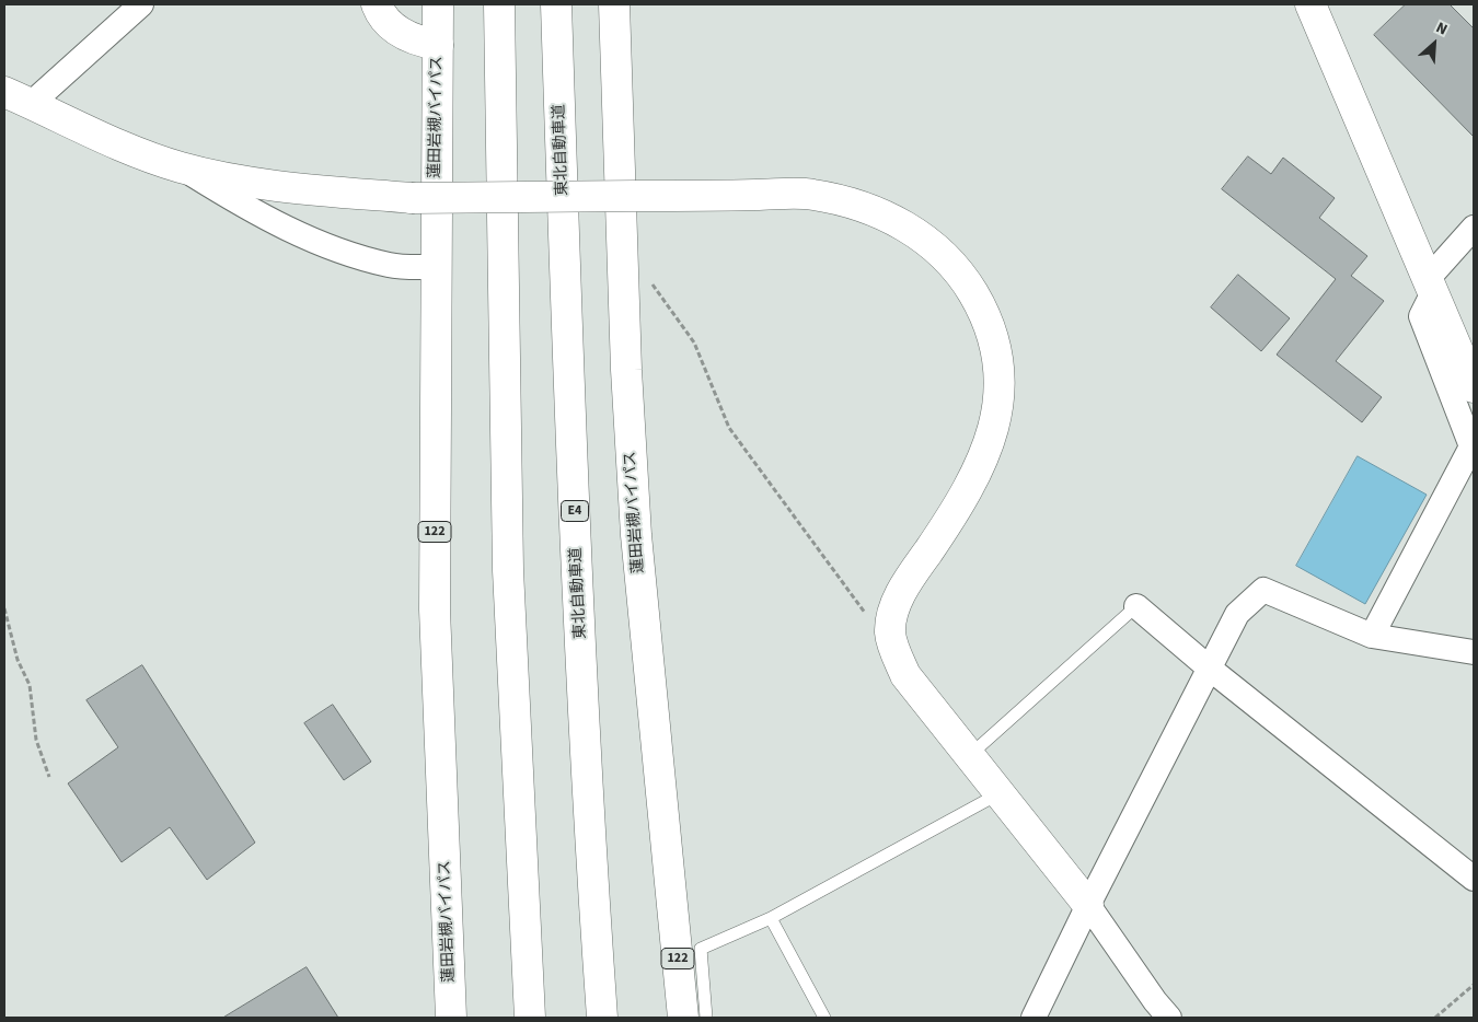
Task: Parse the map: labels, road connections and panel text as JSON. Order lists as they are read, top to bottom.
{
  "streets": {
    "main road": [
      "蓮田岩槻バイパス",
      "東北自動車道",
      "E4",
      "122"
    ]
  },
  "north": "top right"
}
